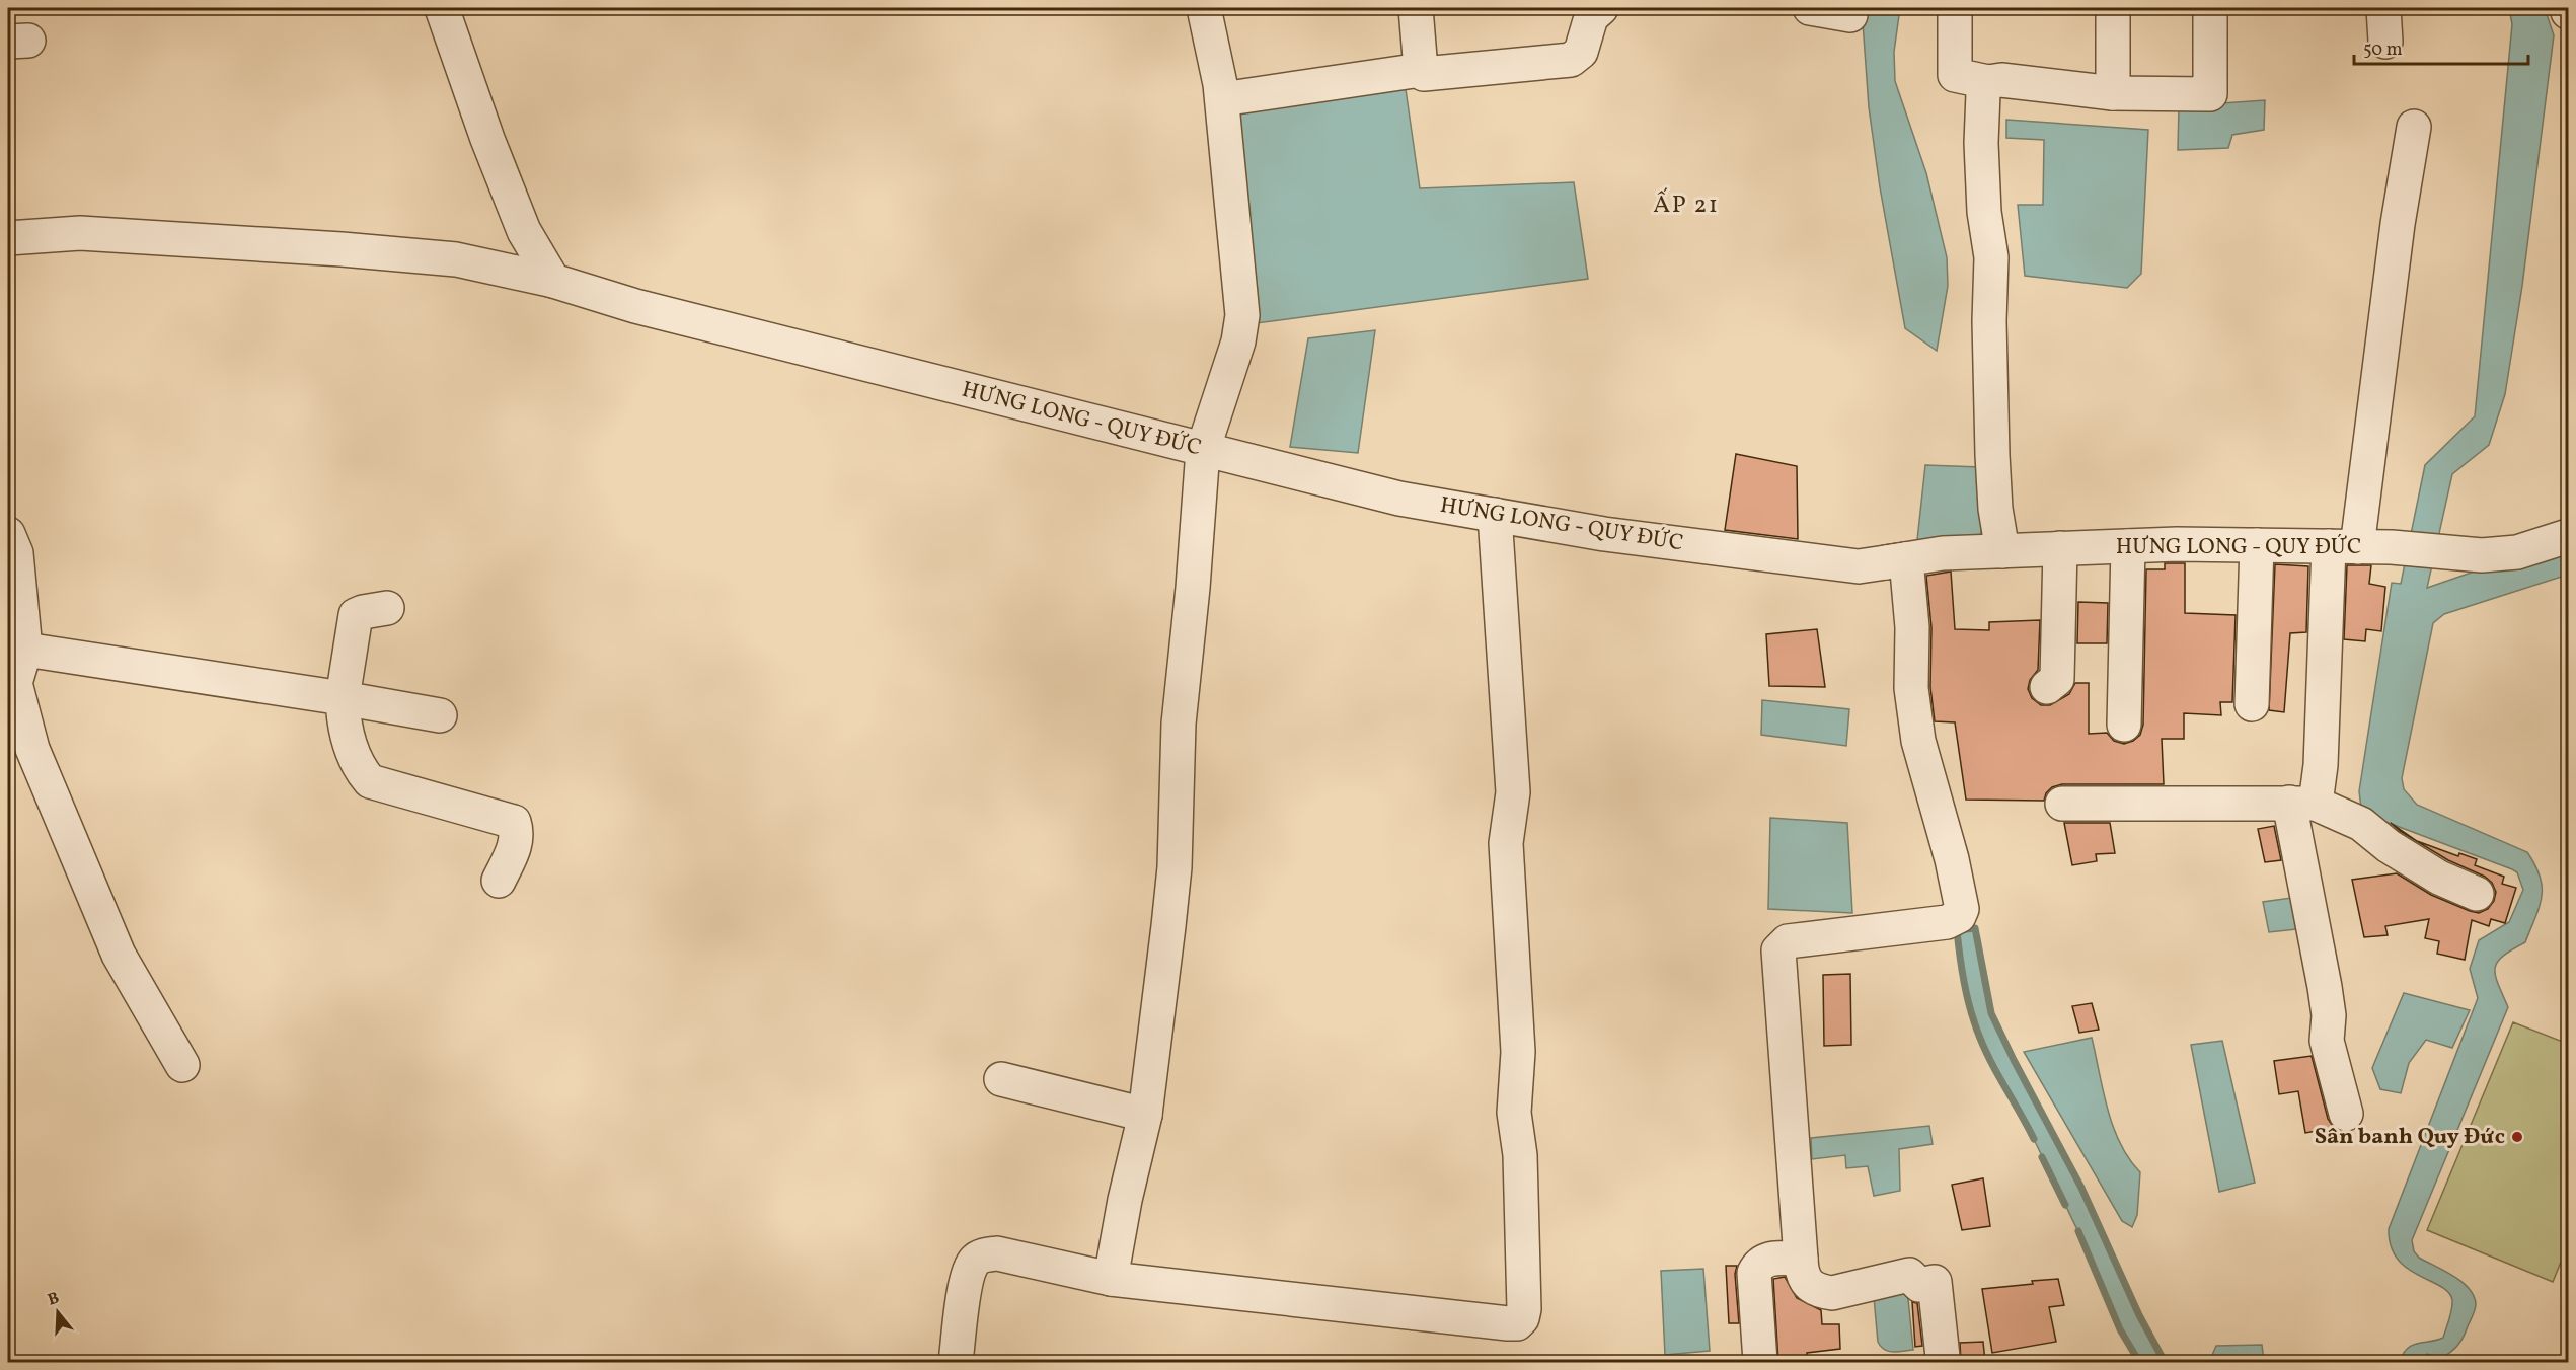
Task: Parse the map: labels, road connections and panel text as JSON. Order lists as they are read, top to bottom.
{
  "streets": {
    "street": ["HƯNG LONG - QUY ĐỨC"]
  },
  "districts": ["ẤP 21"],
  "places": ["Sân banh Quy Đức"],
  "scale_bar": "50 m",
  "north": "top"
}
